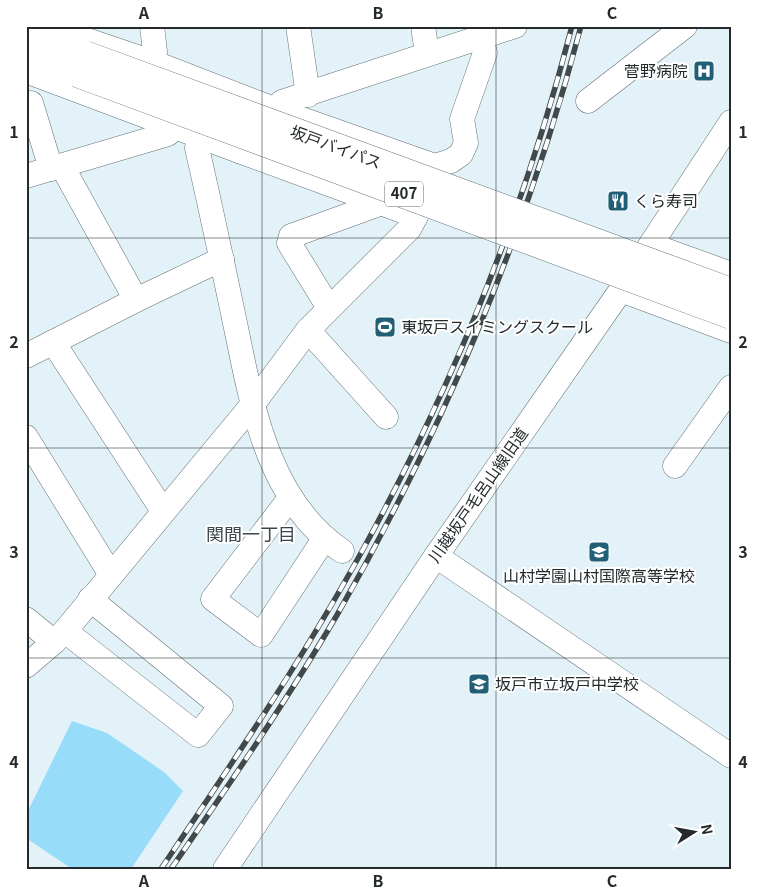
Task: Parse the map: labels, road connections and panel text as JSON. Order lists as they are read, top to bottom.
{
  "streets": {
    "highway": ["坂戸バイパス", "407"],
    "street": ["川越坂戸毛呂山線旧道"]
  },
  "districts": ["関間一丁目"],
  "places": {
    "hospital": ["菅野病院"],
    "restaurant": ["くら寿司"],
    "sports": ["東坂戸スイミングスクール"],
    "school or university": ["山村学園山村国際高等学校", "坂戸市立坂戸中学校"]
  },
  "north": "right",
  "grid": {
    "columns": ["A", "B", "C"],
    "rows": [
      "1",
      "2",
      "3",
      "4"
    ]
  }
}
